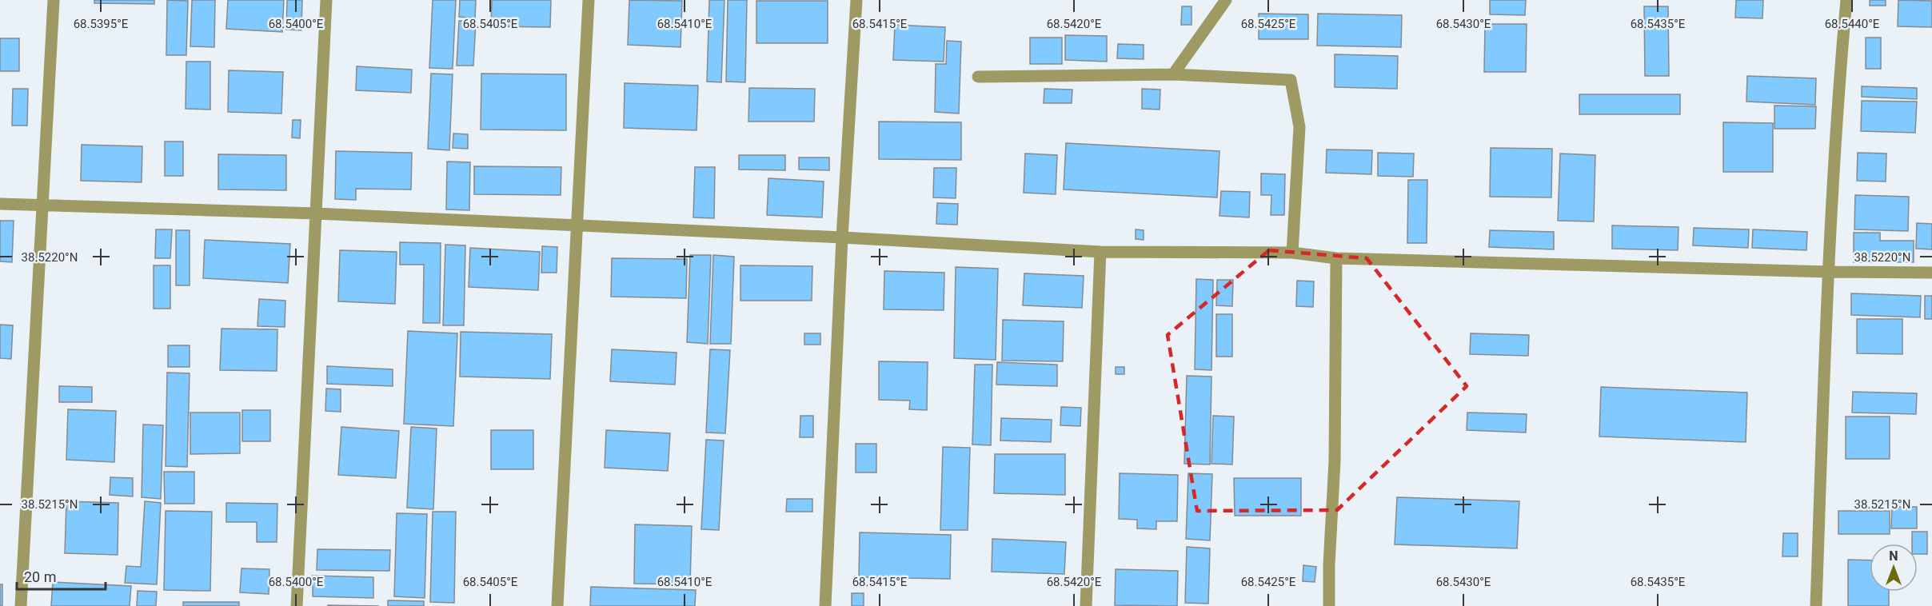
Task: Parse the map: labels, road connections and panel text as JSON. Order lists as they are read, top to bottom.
{
  "scale_bar": "20 m",
  "north": "top",
  "coordinates": [
    "68.5395°E",
    "68.5400°E",
    "68.5405°E",
    "68.5410°E",
    "68.5415°E",
    "68.5420°E",
    "68.5425°E",
    "68.5430°E",
    "68.5435°E",
    "68.5440°E",
    "38.5220°N",
    "38.5215°N"
  ]
}
